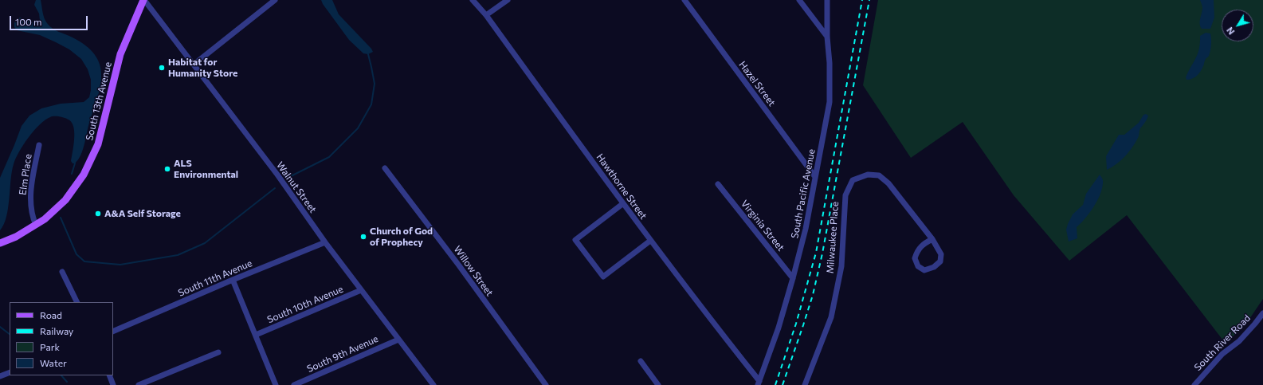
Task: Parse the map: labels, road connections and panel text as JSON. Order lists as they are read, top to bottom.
{
  "streets": {
    "main road": ["South 13th Avenue"],
    "street": [
      "Hazel Street",
      "Elm Place",
      "Hawthorne Street",
      "Walnut Street",
      "South Pacific Avenue",
      "Virginia Street",
      "Milwaukee Place",
      "Willow Street",
      "South 11th Avenue",
      "South 10th Avenue",
      "South River Road",
      "South 9th Avenue"
    ]
  },
  "crossings": [
    ["Hazel Street", "South Pacific Avenue"],
    ["South 13th Avenue", "Elm Place"],
    ["South 13th Avenue", "Walnut Street"],
    ["Hawthorne Street", "South Pacific Avenue"],
    ["Walnut Street", "South 11th Avenue"],
    ["Walnut Street", "South 10th Avenue"],
    ["Walnut Street", "South 9th Avenue"],
    ["South Pacific Avenue", "Virginia Street"]
  ],
  "places": [
    "Habitat for Humanity Store",
    "ALS Environmental",
    "A&A Self Storage",
    "Church of God of Prophecy"
  ],
  "legend": [
    "Road",
    "Railway",
    "Park",
    "Water"
  ],
  "scale_bar": "100 m",
  "north": "bottom left"
}
